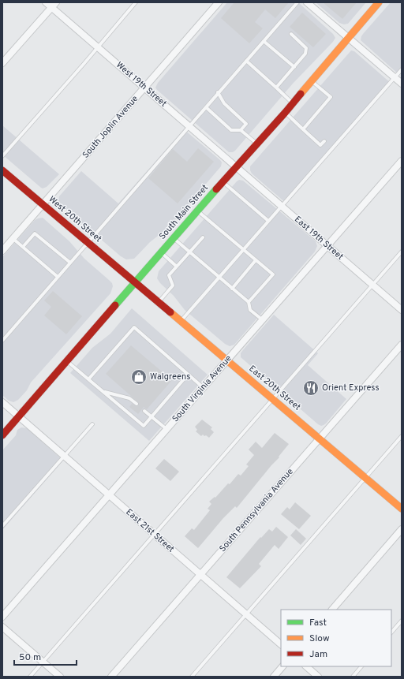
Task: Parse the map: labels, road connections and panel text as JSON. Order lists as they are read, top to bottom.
{
  "streets": {
    "main road": ["South Main Street", "West 20th Street", "East 20th Street"],
    "street": [
      "West 19th Street",
      "South Joplin Avenue",
      "East 19th Street",
      "South Virginia Avenue",
      "South Pennsylvania Avenue",
      "East 21st Street"
    ]
  },
  "crossings": [
    ["West 19th Street", "South Joplin Avenue"],
    ["West 19th Street", "South Main Street"],
    ["West 19th Street", "East 19th Street"],
    ["South Joplin Avenue", "West 20th Street"],
    ["South Main Street", "West 20th Street"],
    ["South Main Street", "East 19th Street"],
    ["South Main Street", "East 20th Street"],
    ["South Main Street", "East 21st Street"],
    ["West 20th Street", "East 20th Street"],
    ["East 19th Street", "South Virginia Avenue"],
    ["East 20th Street", "South Virginia Avenue"],
    ["East 20th Street", "South Pennsylvania Avenue"],
    ["South Virginia Avenue", "East 21st Street"],
    ["South Pennsylvania Avenue", "East 21st Street"]
  ],
  "places": {
    "shop": ["Walgreens"],
    "restaurant": ["Orient Express"]
  },
  "legend": ["Fast", "Slow", "Jam"],
  "scale_bar": "50 m"
}
